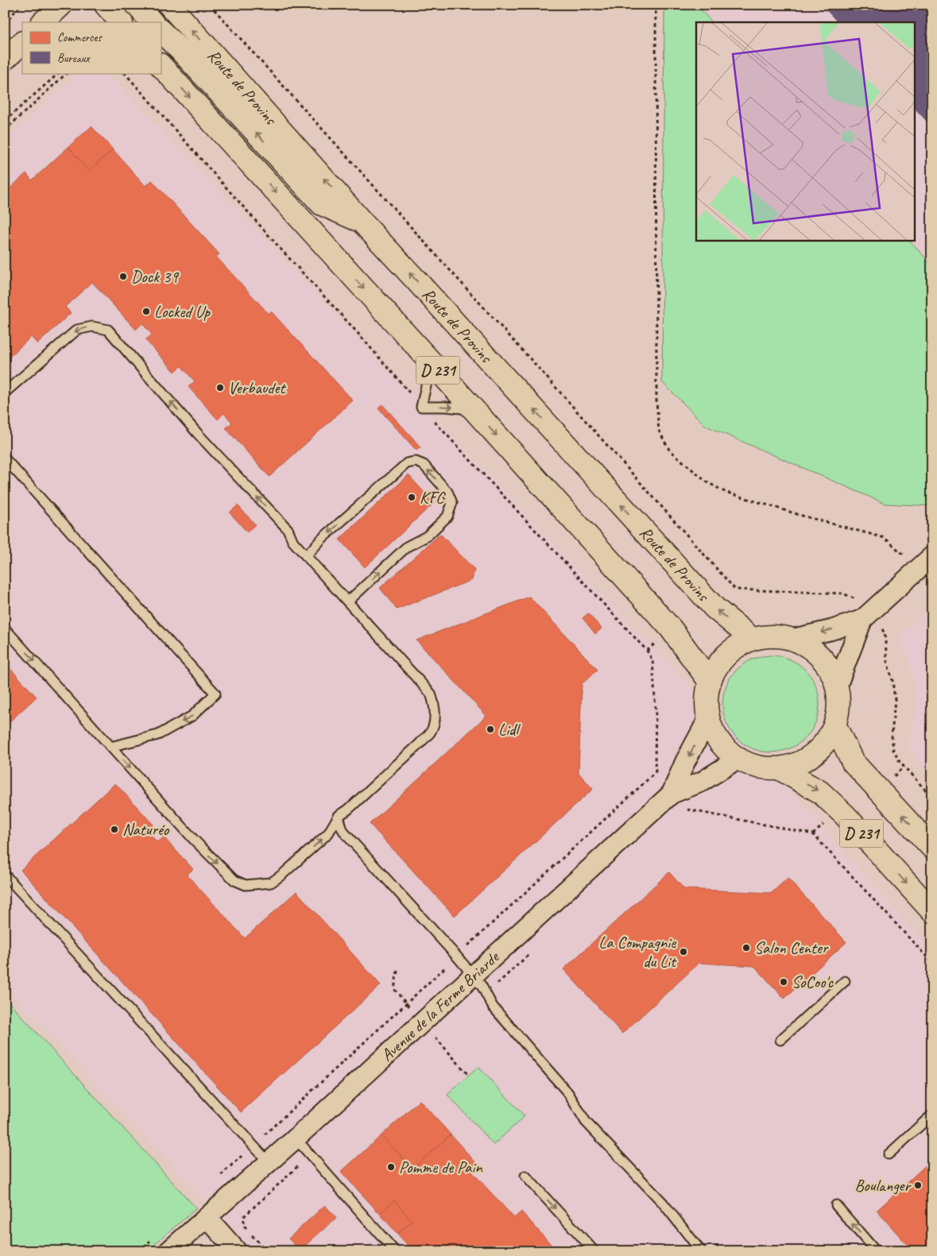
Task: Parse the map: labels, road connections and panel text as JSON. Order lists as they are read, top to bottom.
{
  "streets": {
    "main road": ["Route de Provins", "D 231"],
    "street": ["Avenue de la Ferme Briarde"]
  },
  "crossings": [
    ["Route de Provins", "D 231"],
    ["Route de Provins", "Avenue de la Ferme Briarde"],
    ["D 231", "Avenue de la Ferme Briarde"]
  ],
  "places": [
    "Dock 39",
    "Locked Up",
    "Verbaudet",
    "KFC",
    "Lidl",
    "Naturéo",
    "Salon Center",
    "La Compagnie du Lit",
    "SoCoo'c",
    "Pomme de Pain",
    "Boulanger"
  ],
  "legend": ["Commerces", "Bureaux"]
}
